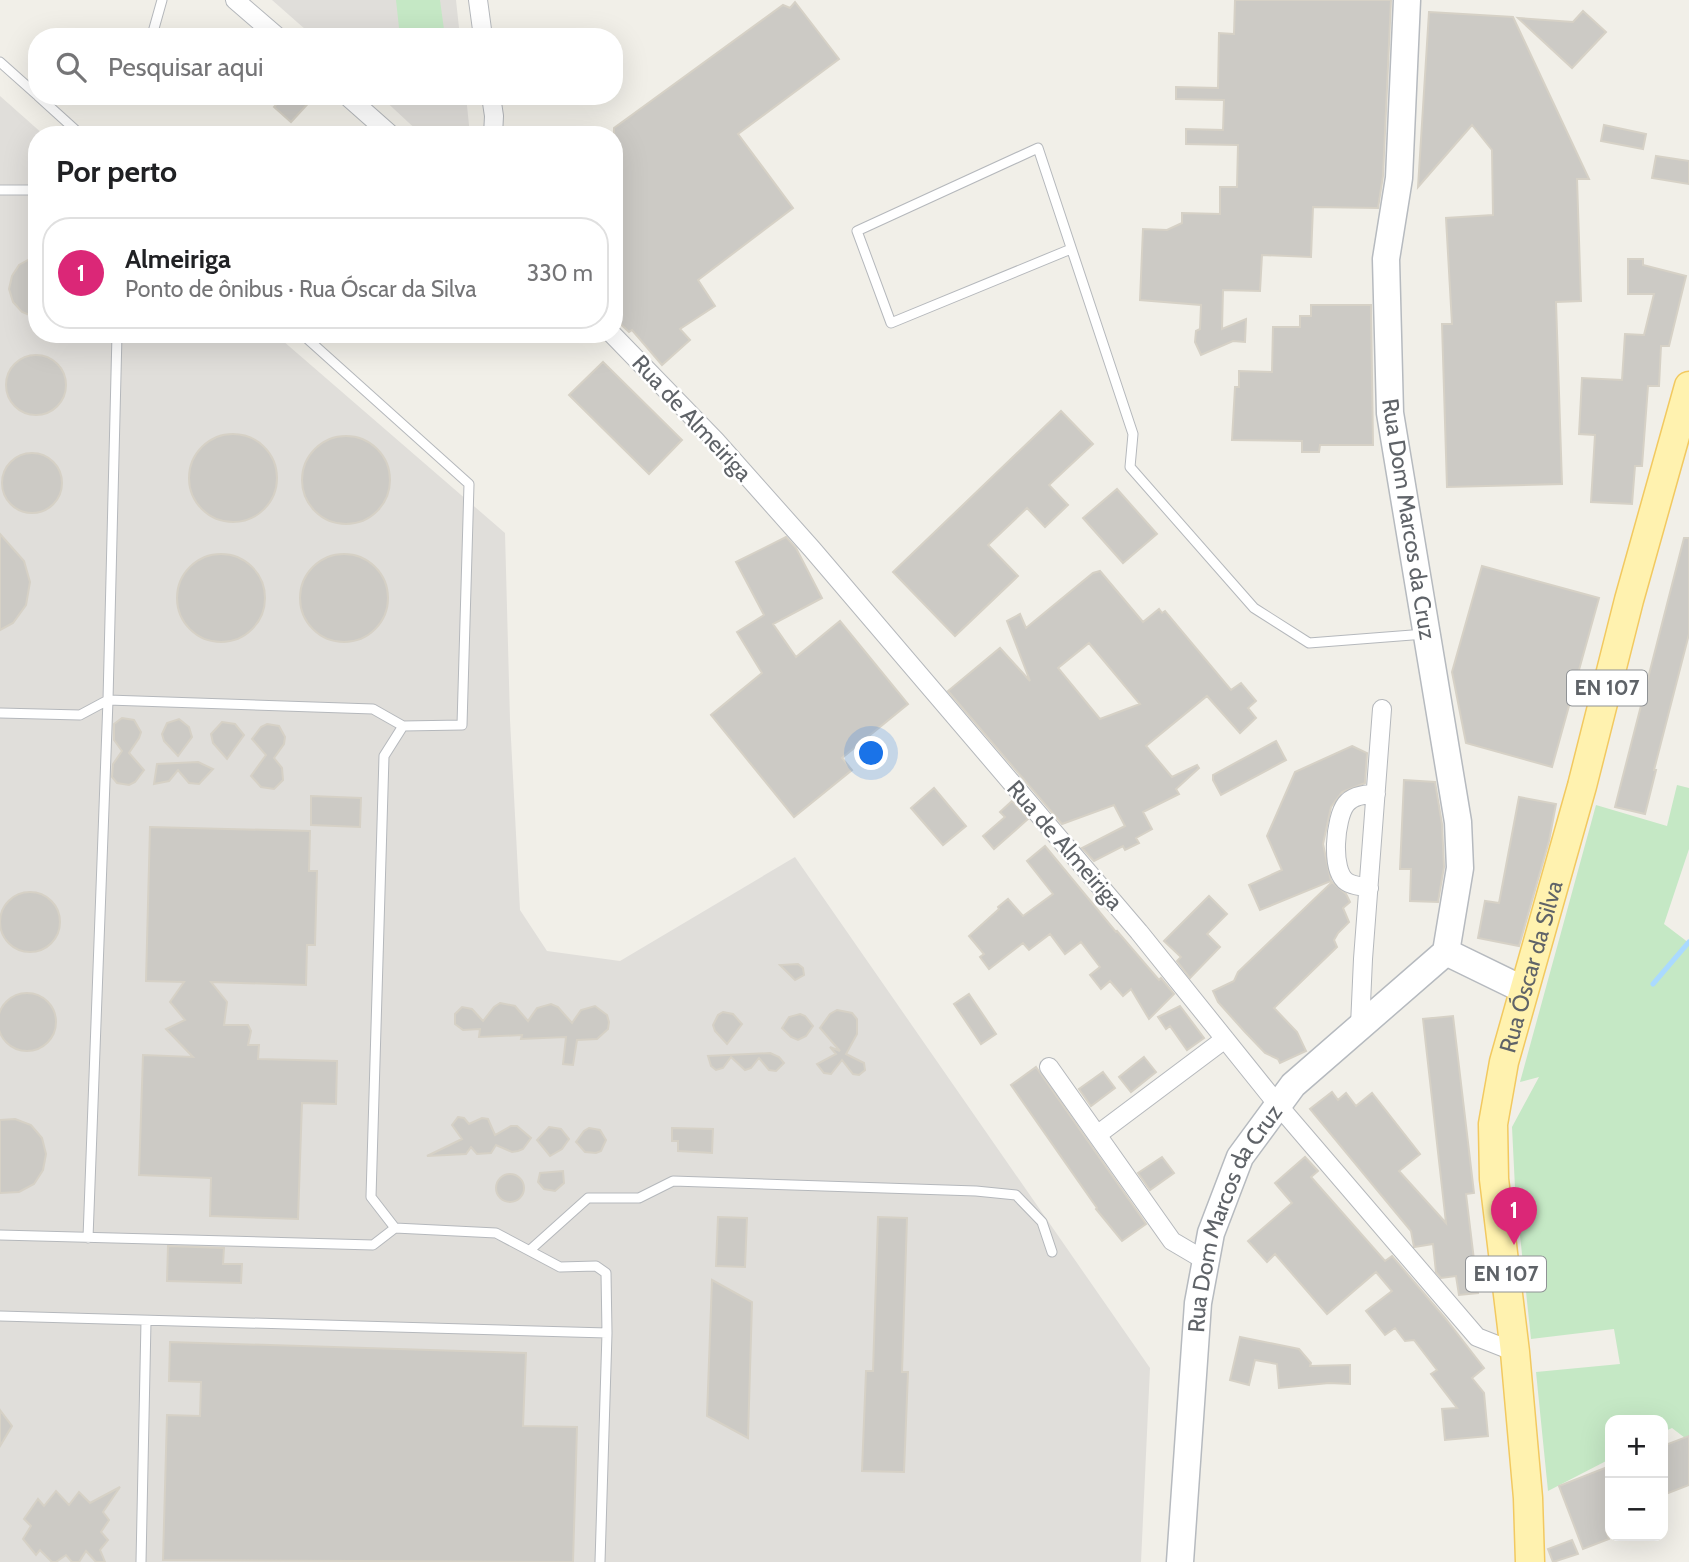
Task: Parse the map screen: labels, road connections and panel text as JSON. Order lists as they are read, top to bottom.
{
  "streets": {
    "main road": ["EN 107", "Rua Óscar da Silva"],
    "street": ["Rua de Almeiriga", "Rua Dom Marcos da Cruz"]
  },
  "crossings": [
    ["Rua de Almeiriga", "Rua Dom Marcos da Cruz"],
    ["Rua de Almeiriga", "Rua Óscar da Silva"]
  ],
  "page": {
    "search": "Pesquisar aqui",
    "heading": "Por perto",
    "list": [
      {
        "mark": "1",
        "name": "Almeiriga",
        "note": "Ponto de ônibus · Rua Óscar da Silva",
        "value": "330 m"
      }
    ],
    "pins": "1",
    "map_buttons": ["+", "−"]
  }
}
